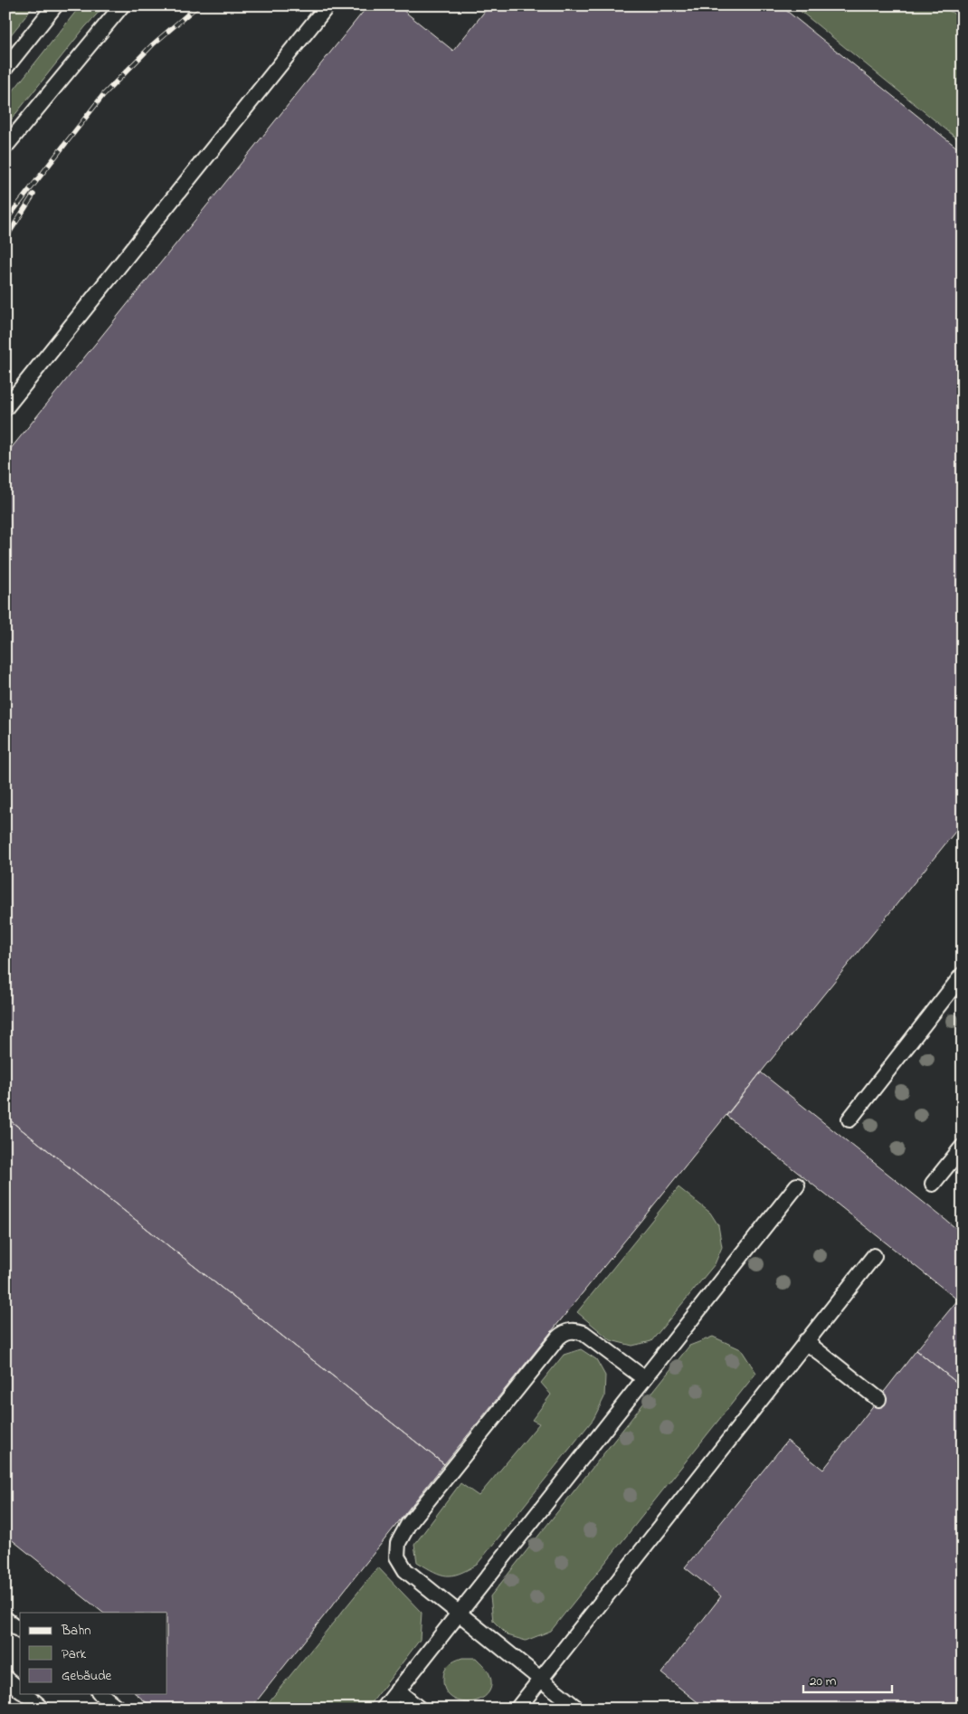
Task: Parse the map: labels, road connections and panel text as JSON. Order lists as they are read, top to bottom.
{
  "legend": ["Bahn", "Park", "Gebäude"],
  "scale_bar": "20 m"
}
